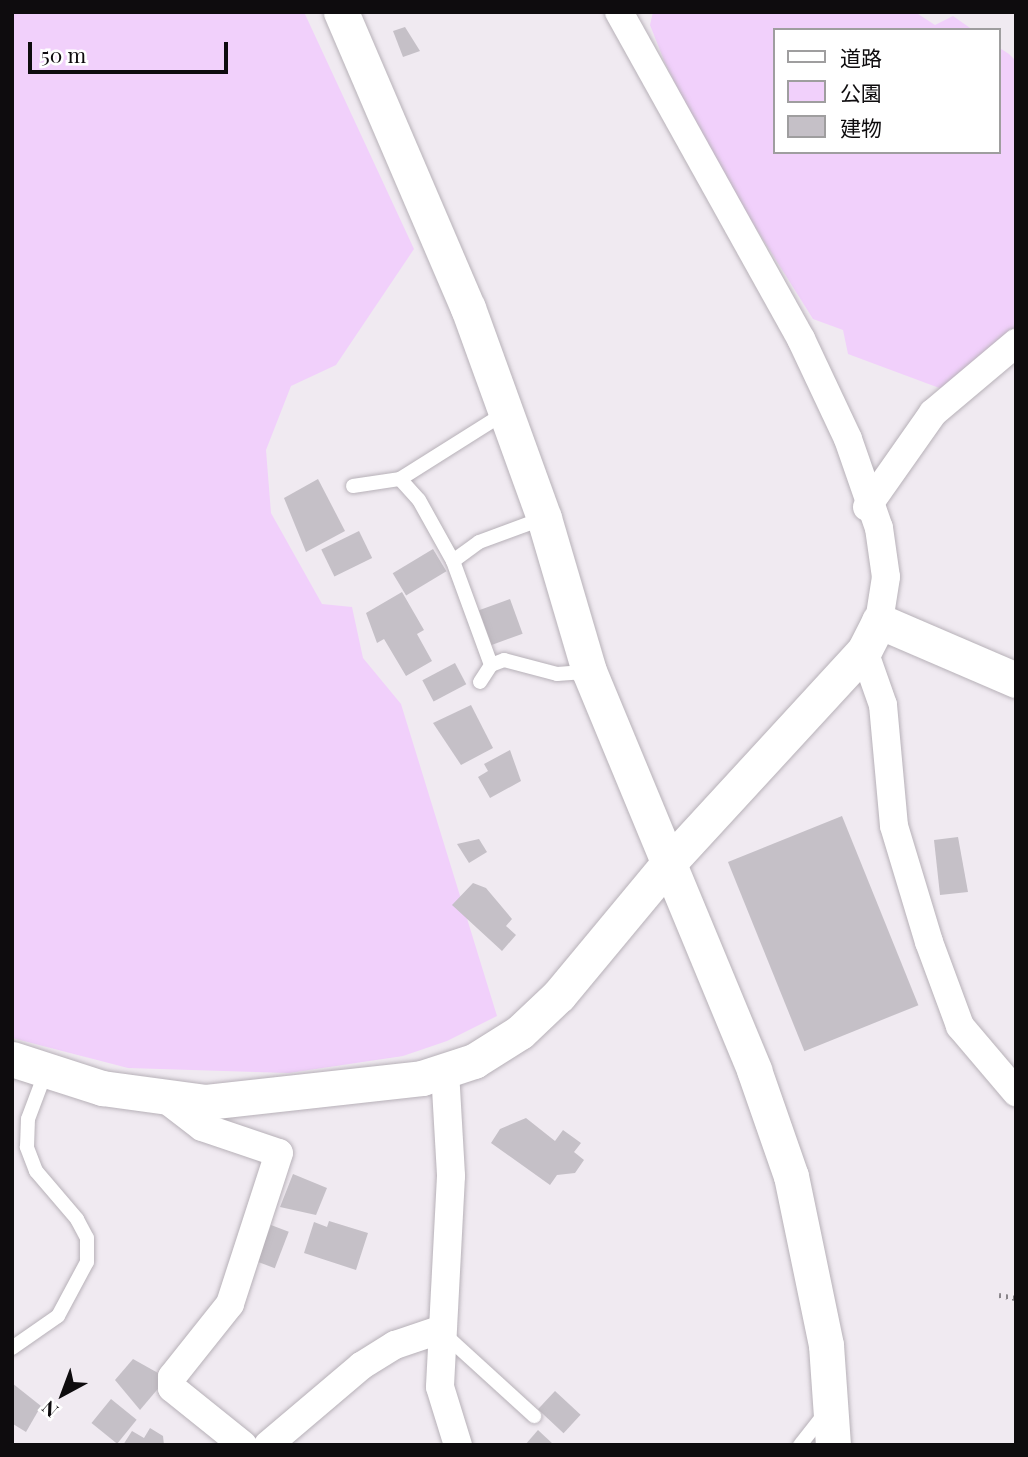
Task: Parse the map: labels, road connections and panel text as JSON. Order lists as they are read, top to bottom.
{
  "legend": ["道路", "公園", "建物"],
  "scale_bar": "50 m",
  "north": "bottom left"
}
